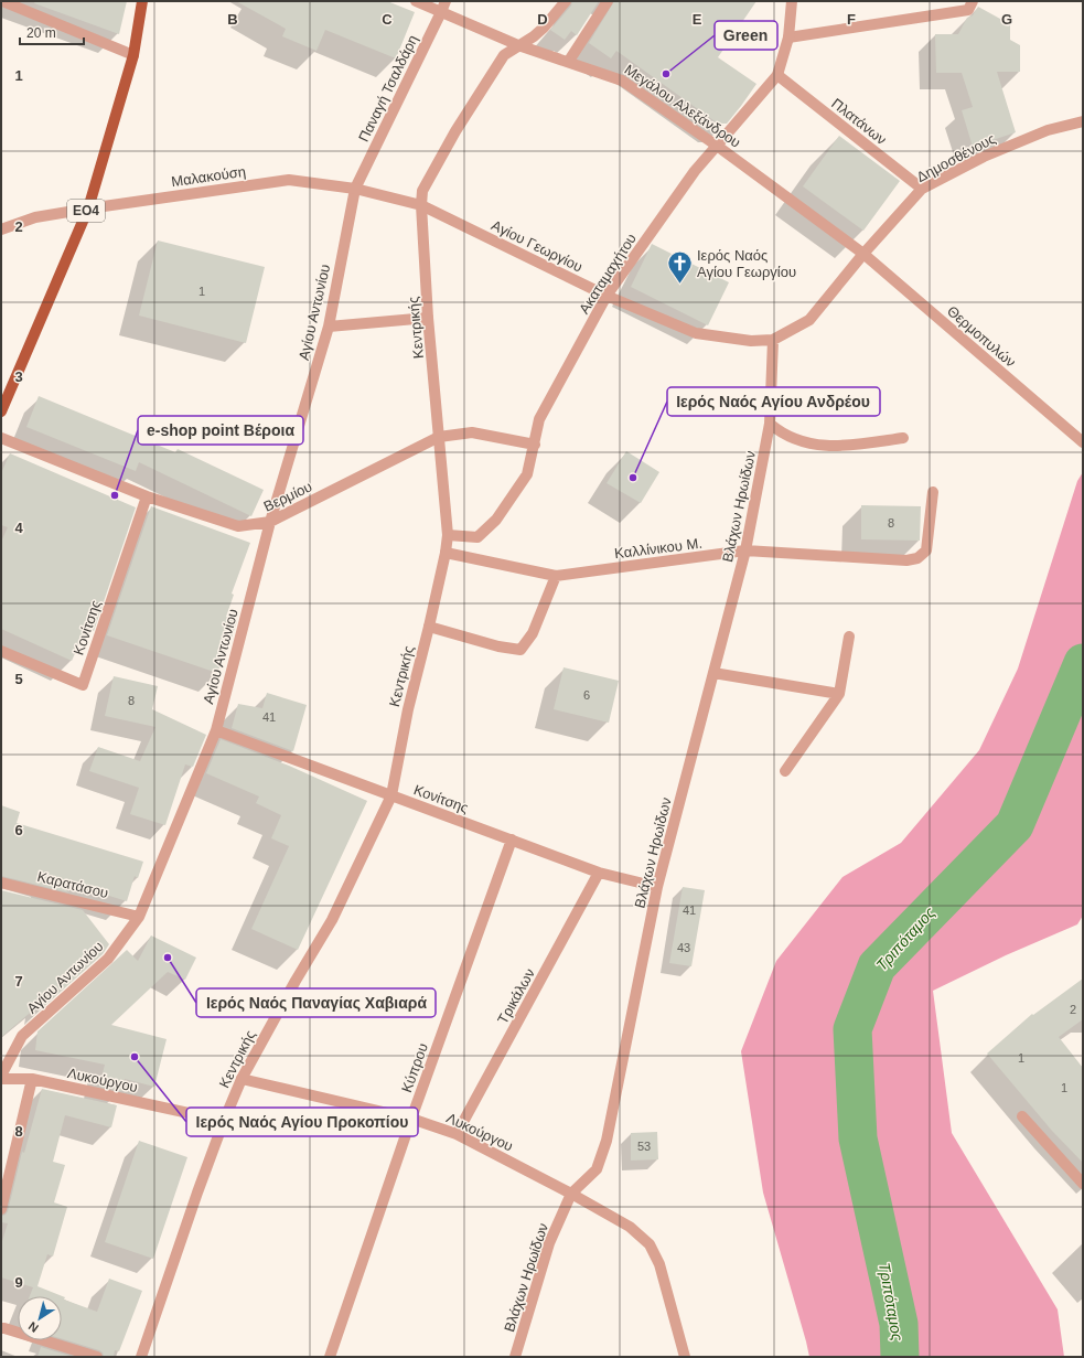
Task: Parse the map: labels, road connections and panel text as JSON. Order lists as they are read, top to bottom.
{
  "streets": {
    "main road": ["ΕΟ4"],
    "street": [
      "Παναγή Τσαλδάρη",
      "Μεγάλου Αλεξάνδρου",
      "Πλατάνων",
      "Δημοσθένους",
      "Μαλακούση",
      "Αγίου Γεωργίου",
      "Ακαταμαχήτου",
      "Αγίου Αντωνίου",
      "Κεντρικής",
      "Θερμοπυλών",
      "Βερμίου",
      "Βλάχων Ηρωίδων",
      "Καλλίνικου Μ.",
      "Κονίτσης",
      "Καρατάσου",
      "Τρικάλων",
      "Κύπρου",
      "Λυκούργου"
    ]
  },
  "crossings": [
    ["Παναγή Τσαλδάρη", "Μεγάλου Αλεξάνδρου"],
    ["Παναγή Τσαλδάρη", "Μαλακούση"],
    ["Παναγή Τσαλδάρη", "Αγίου Αντωνίου"],
    ["Μεγάλου Αλεξάνδρου", "Δημοσθένους"],
    ["Μεγάλου Αλεξάνδρου", "Αγίου Γεωργίου"],
    ["Μεγάλου Αλεξάνδρου", "Ακαταμαχήτου"],
    ["Μεγάλου Αλεξάνδρου", "Κεντρικής"],
    ["Μεγάλου Αλεξάνδρου", "Θερμοπυλών"],
    ["Πλατάνων", "Δημοσθένους"],
    ["Πλατάνων", "Ακαταμαχήτου"],
    ["Δημοσθένους", "Αγίου Γεωργίου"],
    ["Δημοσθένους", "Θερμοπυλών"],
    ["Μαλακούση", "ΕΟ4"],
    ["Μαλακούση", "Αγίου Γεωργίου"],
    ["Μαλακούση", "Αγίου Αντωνίου"],
    ["Μαλακούση", "Κεντρικής"],
    ["Αγίου Γεωργίου", "Ακαταμαχήτου"],
    ["Αγίου Γεωργίου", "Κεντρικής"],
    ["Αγίου Γεωργίου", "Θερμοπυλών"],
    ["Αγίου Γεωργίου", "Βλάχων Ηρωίδων"],
    ["Ακαταμαχήτου", "Κεντρικής"],
    ["Ακαταμαχήτου", "Βερμίου"],
    ["Αγίου Αντωνίου", "Βερμίου"],
    ["Αγίου Αντωνίου", "Κονίτσης"],
    ["Αγίου Αντωνίου", "Καρατάσου"],
    ["Αγίου Αντωνίου", "Λυκούργου"],
    ["Κεντρικής", "Βερμίου"],
    ["Κεντρικής", "Καλλίνικου Μ."],
    ["Κεντρικής", "Κονίτσης"],
    ["Κεντρικής", "Λυκούργου"],
    ["Βερμίου", "Κονίτσης"],
    ["Βλάχων Ηρωίδων", "Καλλίνικου Μ."],
    ["Βλάχων Ηρωίδων", "Κονίτσης"],
    ["Βλάχων Ηρωίδων", "Λυκούργου"],
    ["Κονίτσης", "Τρικάλων"],
    ["Κονίτσης", "Κύπρου"],
    ["Τρικάλων", "Λυκούργου"],
    ["Κύπρου", "Λυκούργου"]
  ],
  "water": ["Τριπόταμος"],
  "places": {
    "other": [
      "Green",
      "Ιερός Ναός Αγίου Ανδρέου",
      "e-shop point Βέροια",
      "Ιερός Ναός Παναγίας Χαβιαρά",
      "Ιερός Ναός Αγίου Προκοπίου"
    ],
    "church": ["Ιερός Ναός Αγίου Γεωργίου"]
  },
  "house_numbers": [
    "1",
    "8",
    "6",
    "8",
    "41",
    "41",
    "43",
    "2",
    "1",
    "1",
    "53"
  ],
  "scale_bar": "20 m",
  "north": "bottom left",
  "grid": {
    "columns": [
      "B",
      "C",
      "D",
      "E",
      "F",
      "G"
    ],
    "rows": [
      "1",
      "2",
      "3",
      "4",
      "5",
      "6",
      "7",
      "8",
      "9"
    ]
  }
}
